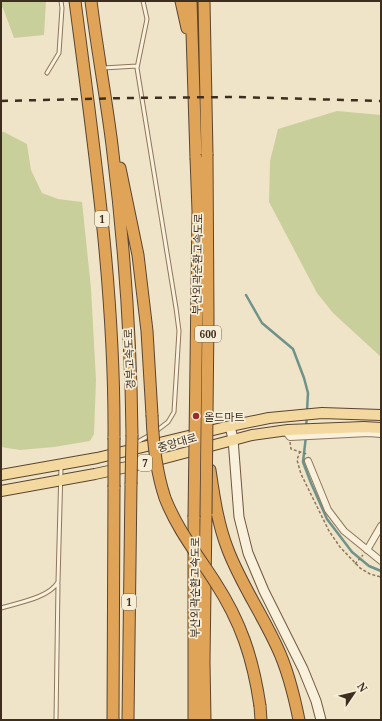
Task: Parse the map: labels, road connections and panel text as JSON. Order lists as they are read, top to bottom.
{
  "streets": {
    "highway": [
      "1",
      "부산외곽순환고속도로",
      "600",
      "경부고속도로"
    ],
    "main road": ["중앙대로", "7"]
  },
  "crossings": [
    ["중앙대로", "7"]
  ],
  "places": ["올드마트"],
  "north": "top right"
}
